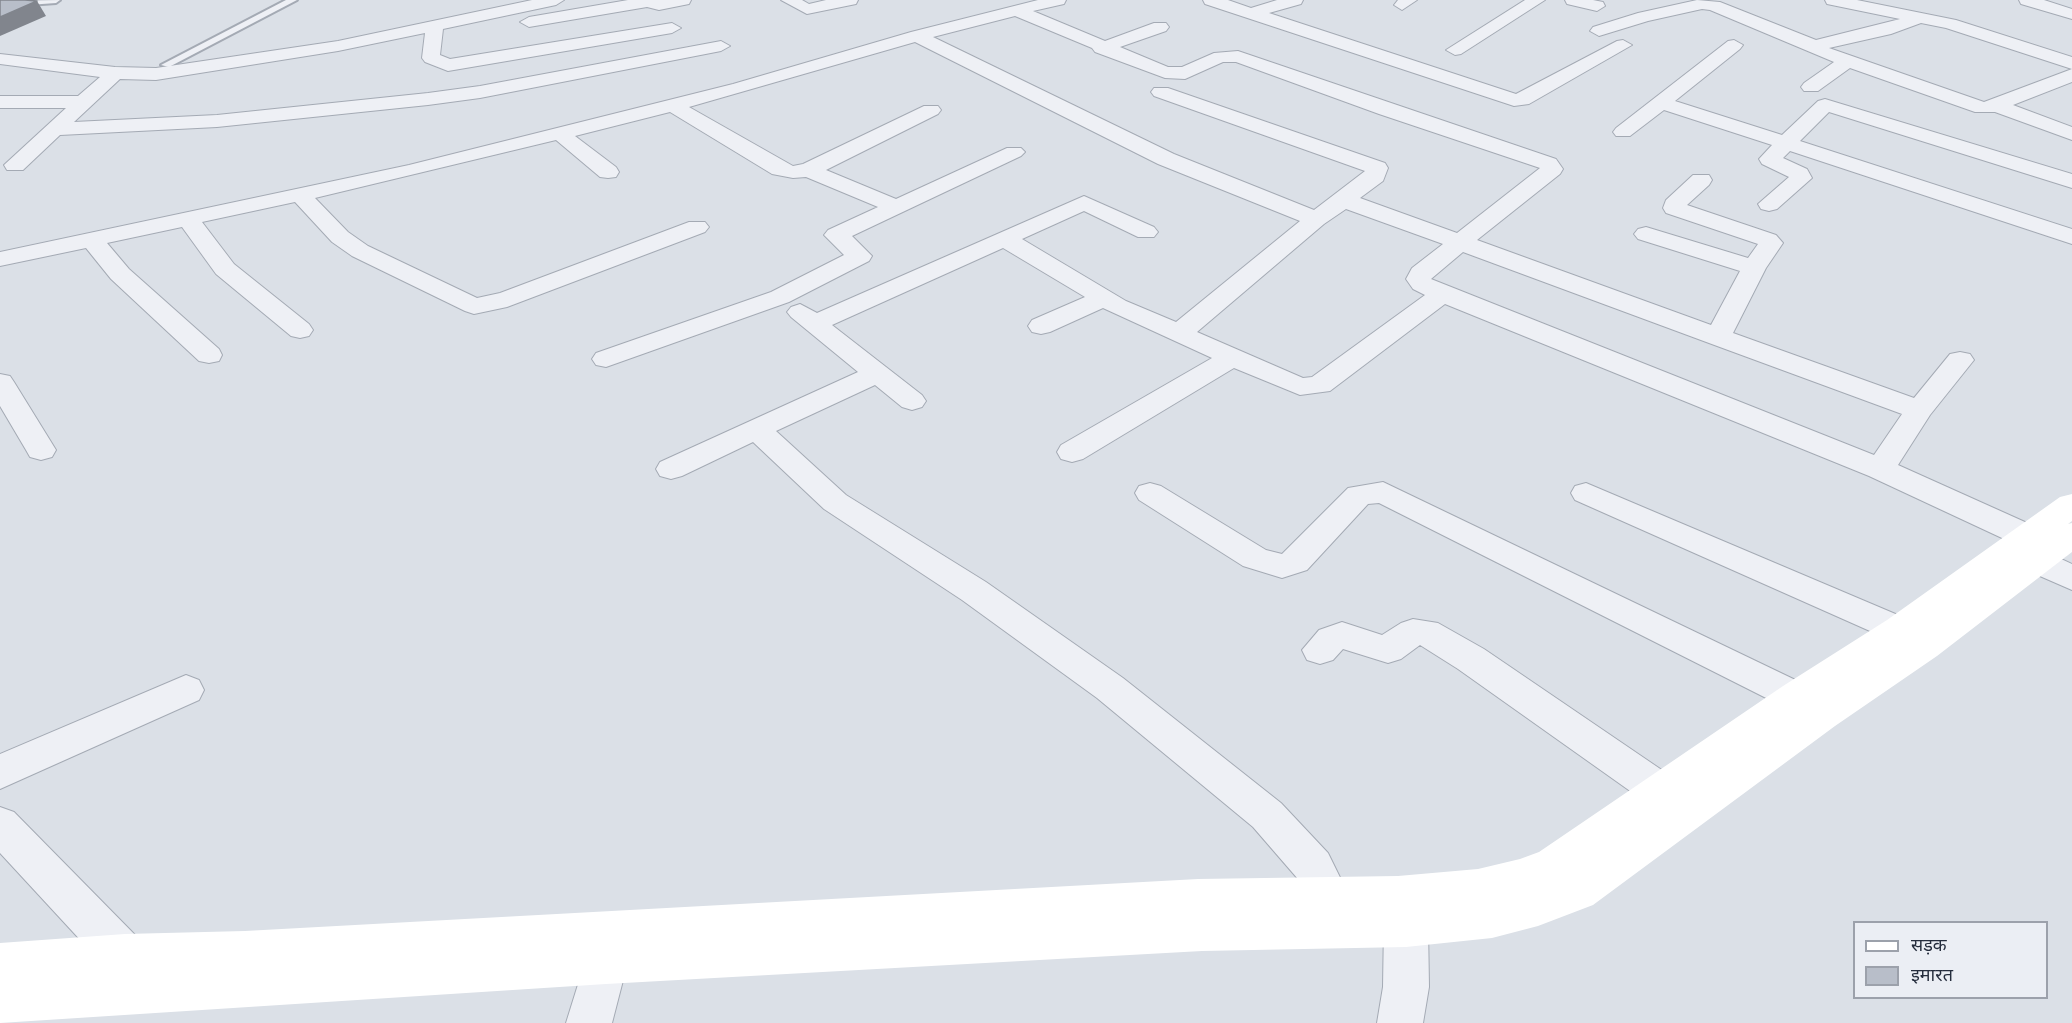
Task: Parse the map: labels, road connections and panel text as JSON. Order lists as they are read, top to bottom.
{
  "legend": ["सड़क", "इमारत"]
}
